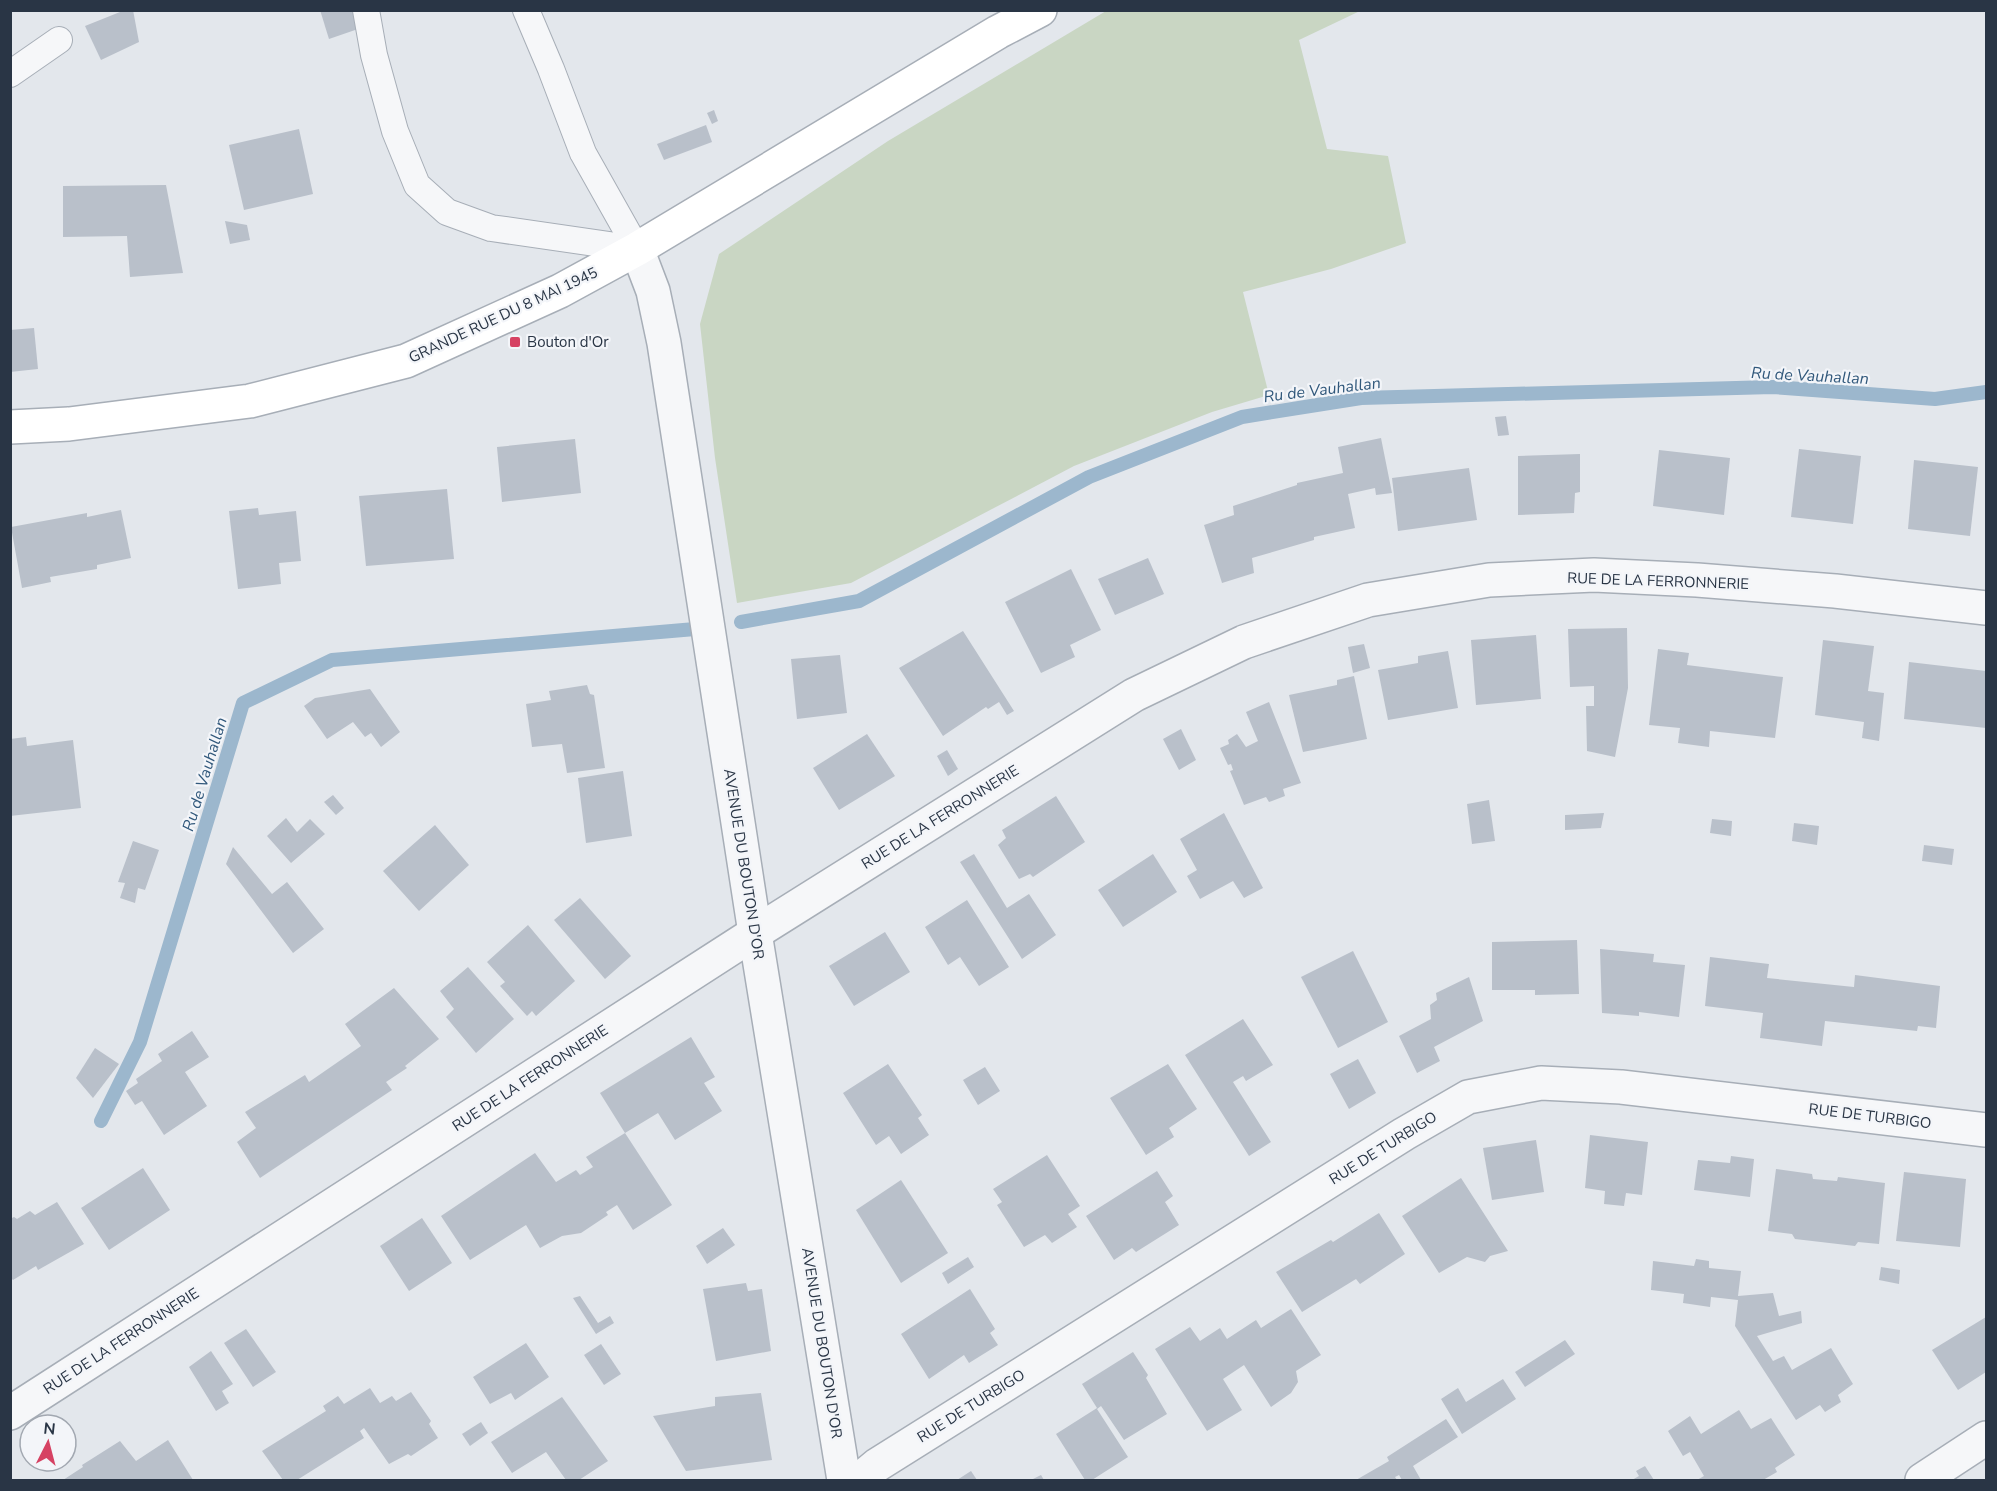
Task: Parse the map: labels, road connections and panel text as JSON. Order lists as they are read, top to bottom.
{
  "streets": {
    "main road": ["GRANDE RUE DU 8 MAI 1945"],
    "street": ["RUE DE LA FERRONNERIE", "AVENUE DU BOUTON D'OR", "RUE DE TURBIGO"]
  },
  "crossings": [
    ["GRANDE RUE DU 8 MAI 1945", "AVENUE DU BOUTON D'OR"],
    ["RUE DE LA FERRONNERIE", "AVENUE DU BOUTON D'OR"]
  ],
  "water": ["Ru de Vauhallan"],
  "places": {
    "transit": ["Bouton d'Or"]
  },
  "north": "top"
}
